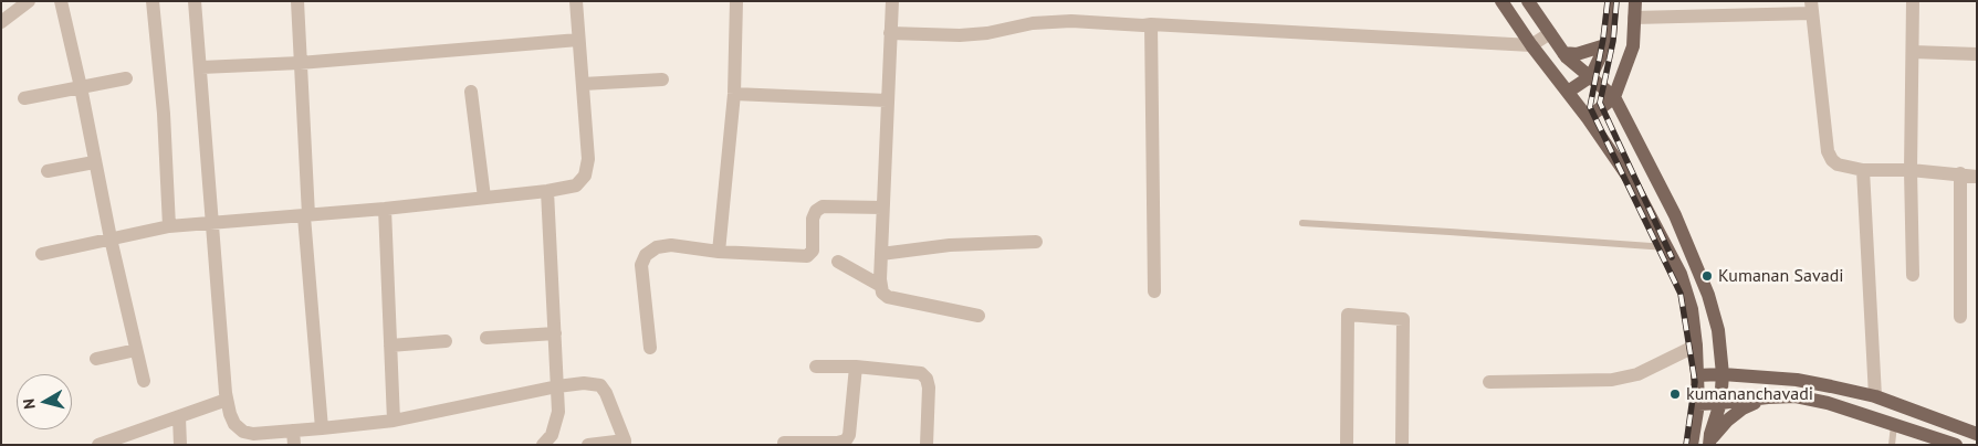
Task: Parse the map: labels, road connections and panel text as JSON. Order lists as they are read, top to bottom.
{
  "places": ["Kumanan Savadi", "kumananchavadi"],
  "north": "left"
}
